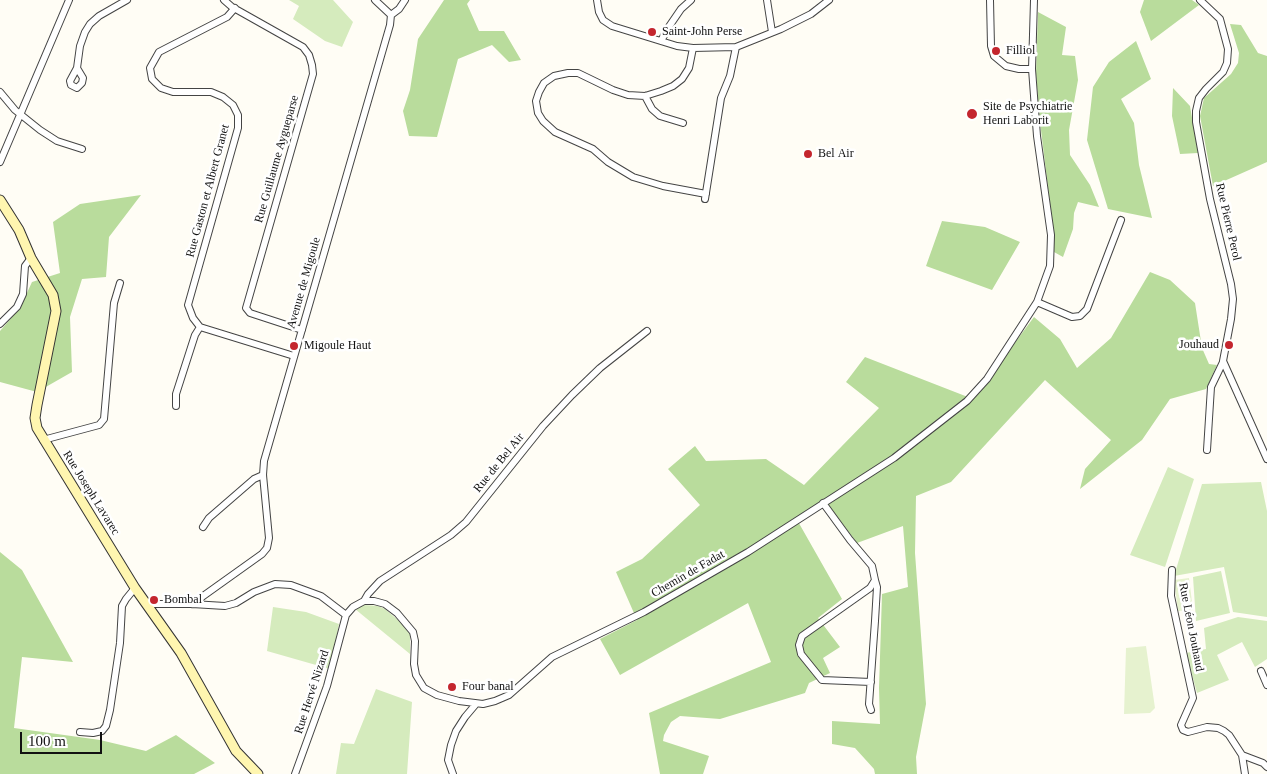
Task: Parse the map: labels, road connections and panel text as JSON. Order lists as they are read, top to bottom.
{
  "streets": {
    "street": [
      "Rue Guillaume Aygueparse",
      "Rue Gaston et Albert Granet",
      "Rue Pierre Perol",
      "Avenue de Migoule",
      "Rue de Bel Air",
      "Rue Joseph Lavarec",
      "Chemin de Fadat",
      "Rue Léon Jouhaud",
      "Rue Hervé Nizard"
    ]
  },
  "crossings": [
    ["Rue Guillaume Aygueparse", "Rue Gaston et Albert Granet"],
    ["Rue Guillaume Aygueparse", "Avenue de Migoule"],
    ["Rue de Bel Air", "Chemin de Fadat"]
  ],
  "places": [
    "Saint-John Perse",
    "Filliol",
    "Site de Psychiatrie Henri Laborit",
    "Bel Air",
    "Jouhaud",
    "Migoule Haut",
    "Bombal",
    "Four banal"
  ],
  "scale_bar": "100 m"
}
